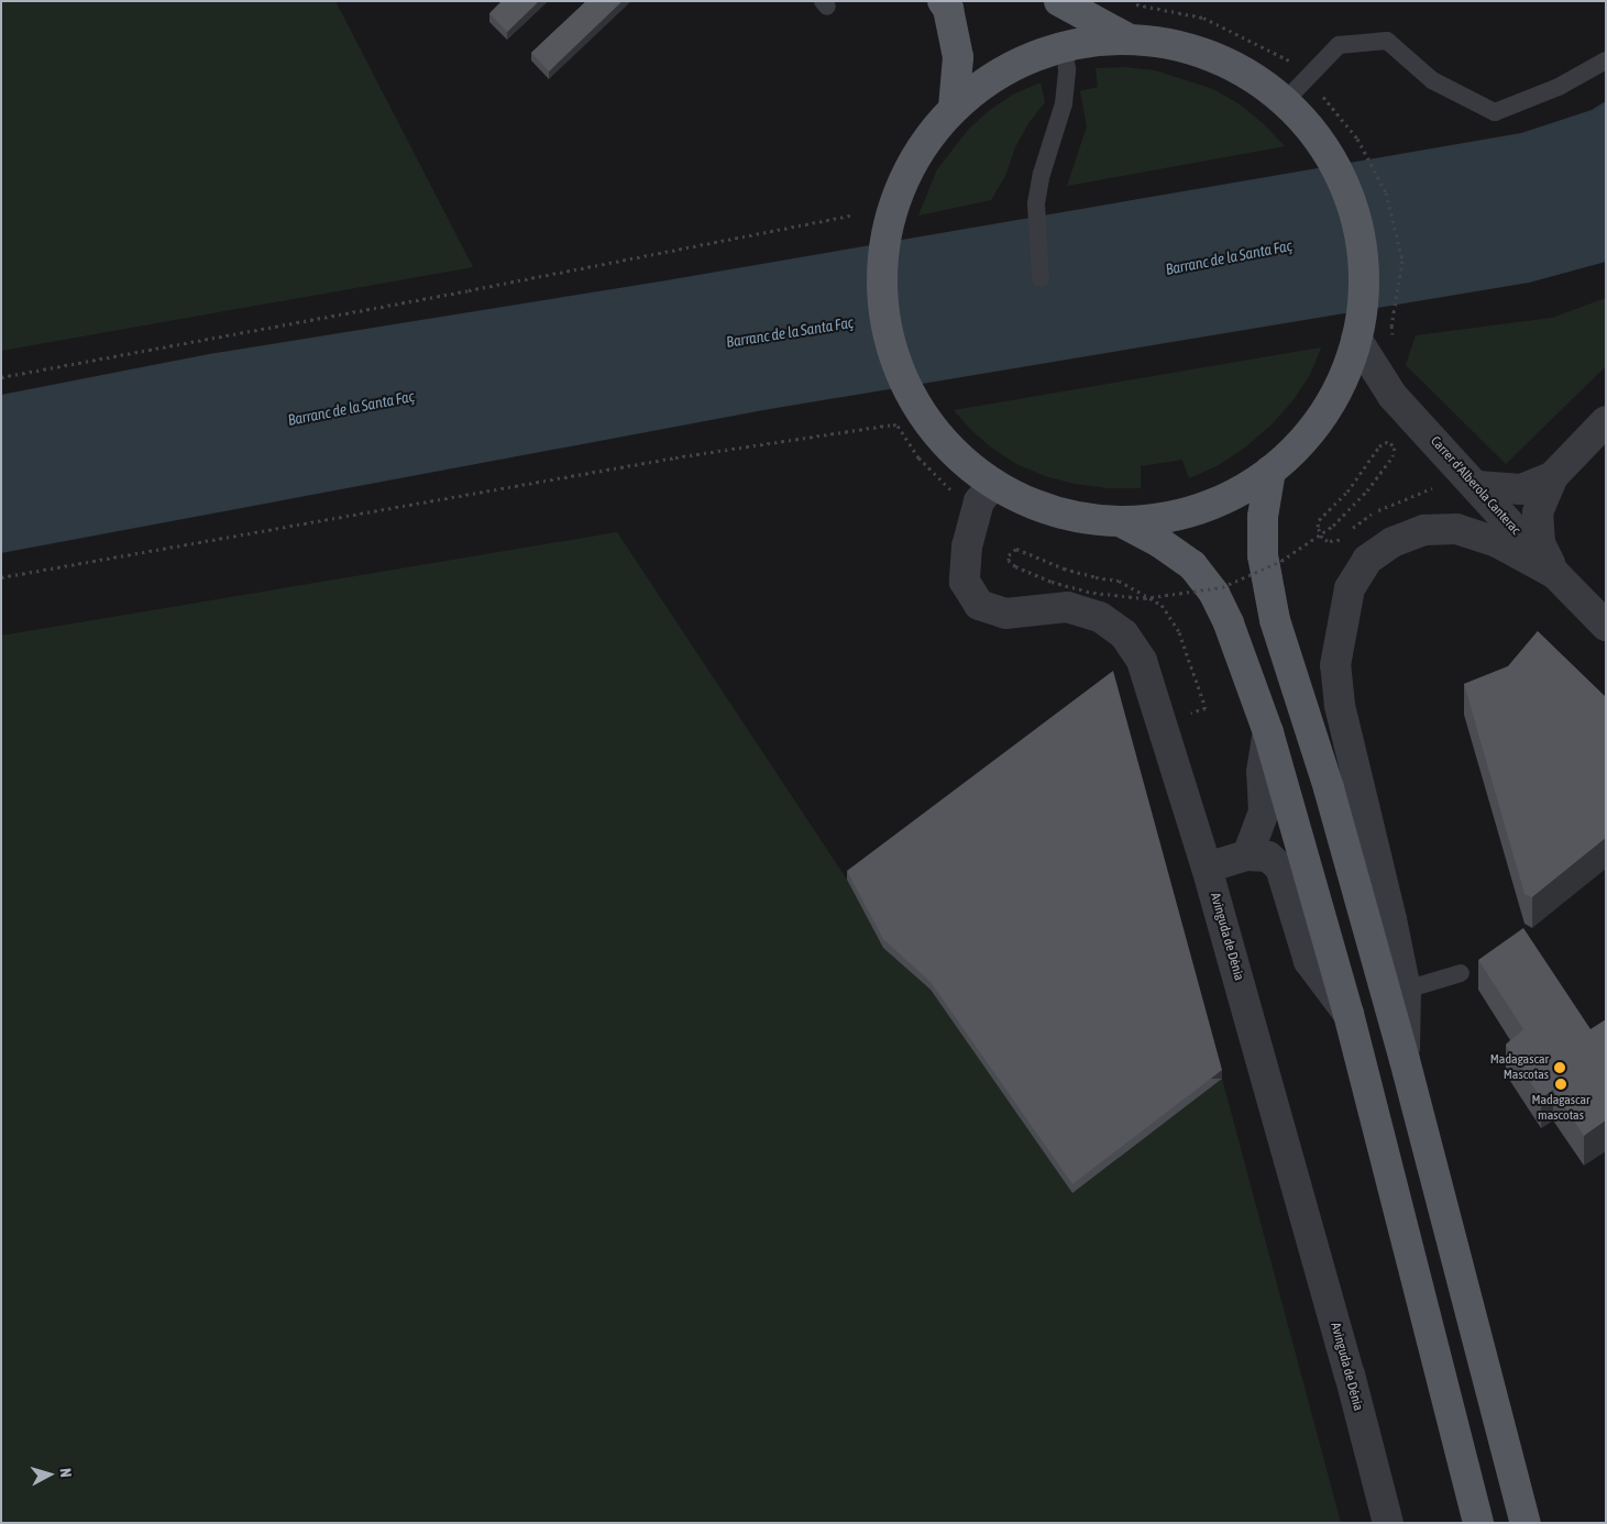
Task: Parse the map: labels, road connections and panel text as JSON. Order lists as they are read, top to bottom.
{
  "streets": {
    "street": ["Carrer d'Alberola Canterac", "Avinguda de Dénia"]
  },
  "water": ["Barranc de la Santa Faç"],
  "places": ["Madagascar Mascotas", "Madagascar mascotas"],
  "north": "right"
}
